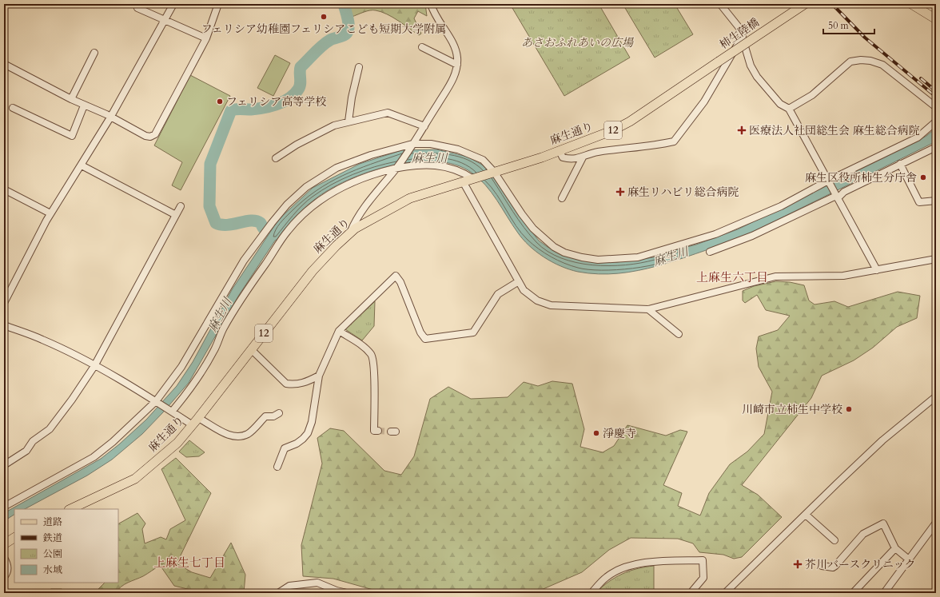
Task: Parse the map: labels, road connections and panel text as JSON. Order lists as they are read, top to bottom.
{
  "streets": {
    "main road": ["柿生陸橋", "12", "麻生通り"]
  },
  "crossings": [
    ["柿生陸橋", "麻生通り"]
  ],
  "districts": ["上麻生六丁目", "上麻生七丁目"],
  "water": ["麻生川"],
  "parks": ["あさおふれあいの広場"],
  "places": {
    "other": [
      "フェリシア幼稚園フェリシアこども短期大学附属",
      "フェリシア高等学校",
      "麻生区役所柿生分庁舎",
      "川崎市立柿生中学校",
      "淨慶寺"
    ],
    "health": ["医療法人社団総生会 麻生総合病院", "麻生リハビリ総合病院", "芥川バースクリニック"]
  },
  "legend": [
    "道路",
    "鉄道",
    "公園",
    "水域"
  ],
  "scale_bar": "50 m"
}
